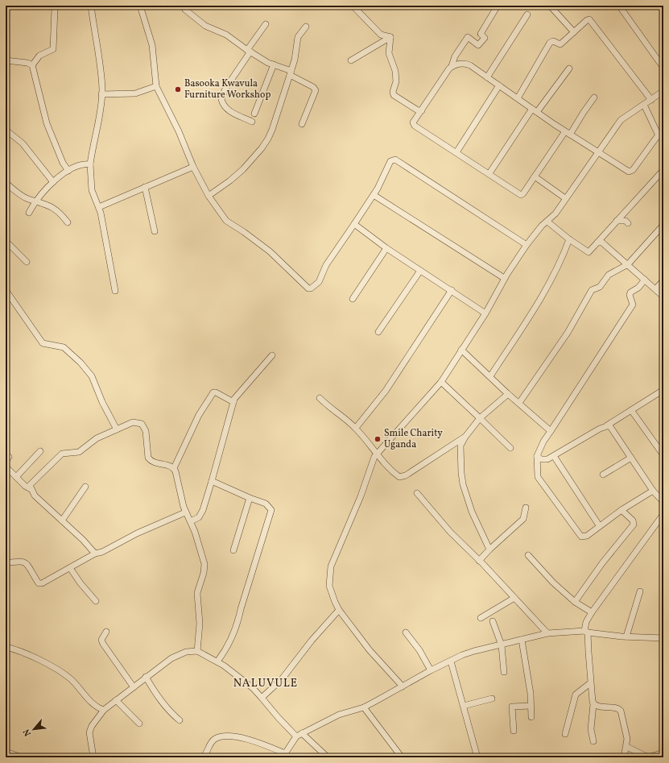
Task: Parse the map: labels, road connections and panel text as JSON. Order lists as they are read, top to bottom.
{
  "districts": ["NALUVULE"],
  "places": ["Basooka Kwavula Furniture Workshop", "Smile Charity Uganda"],
  "north": "bottom left"
}
